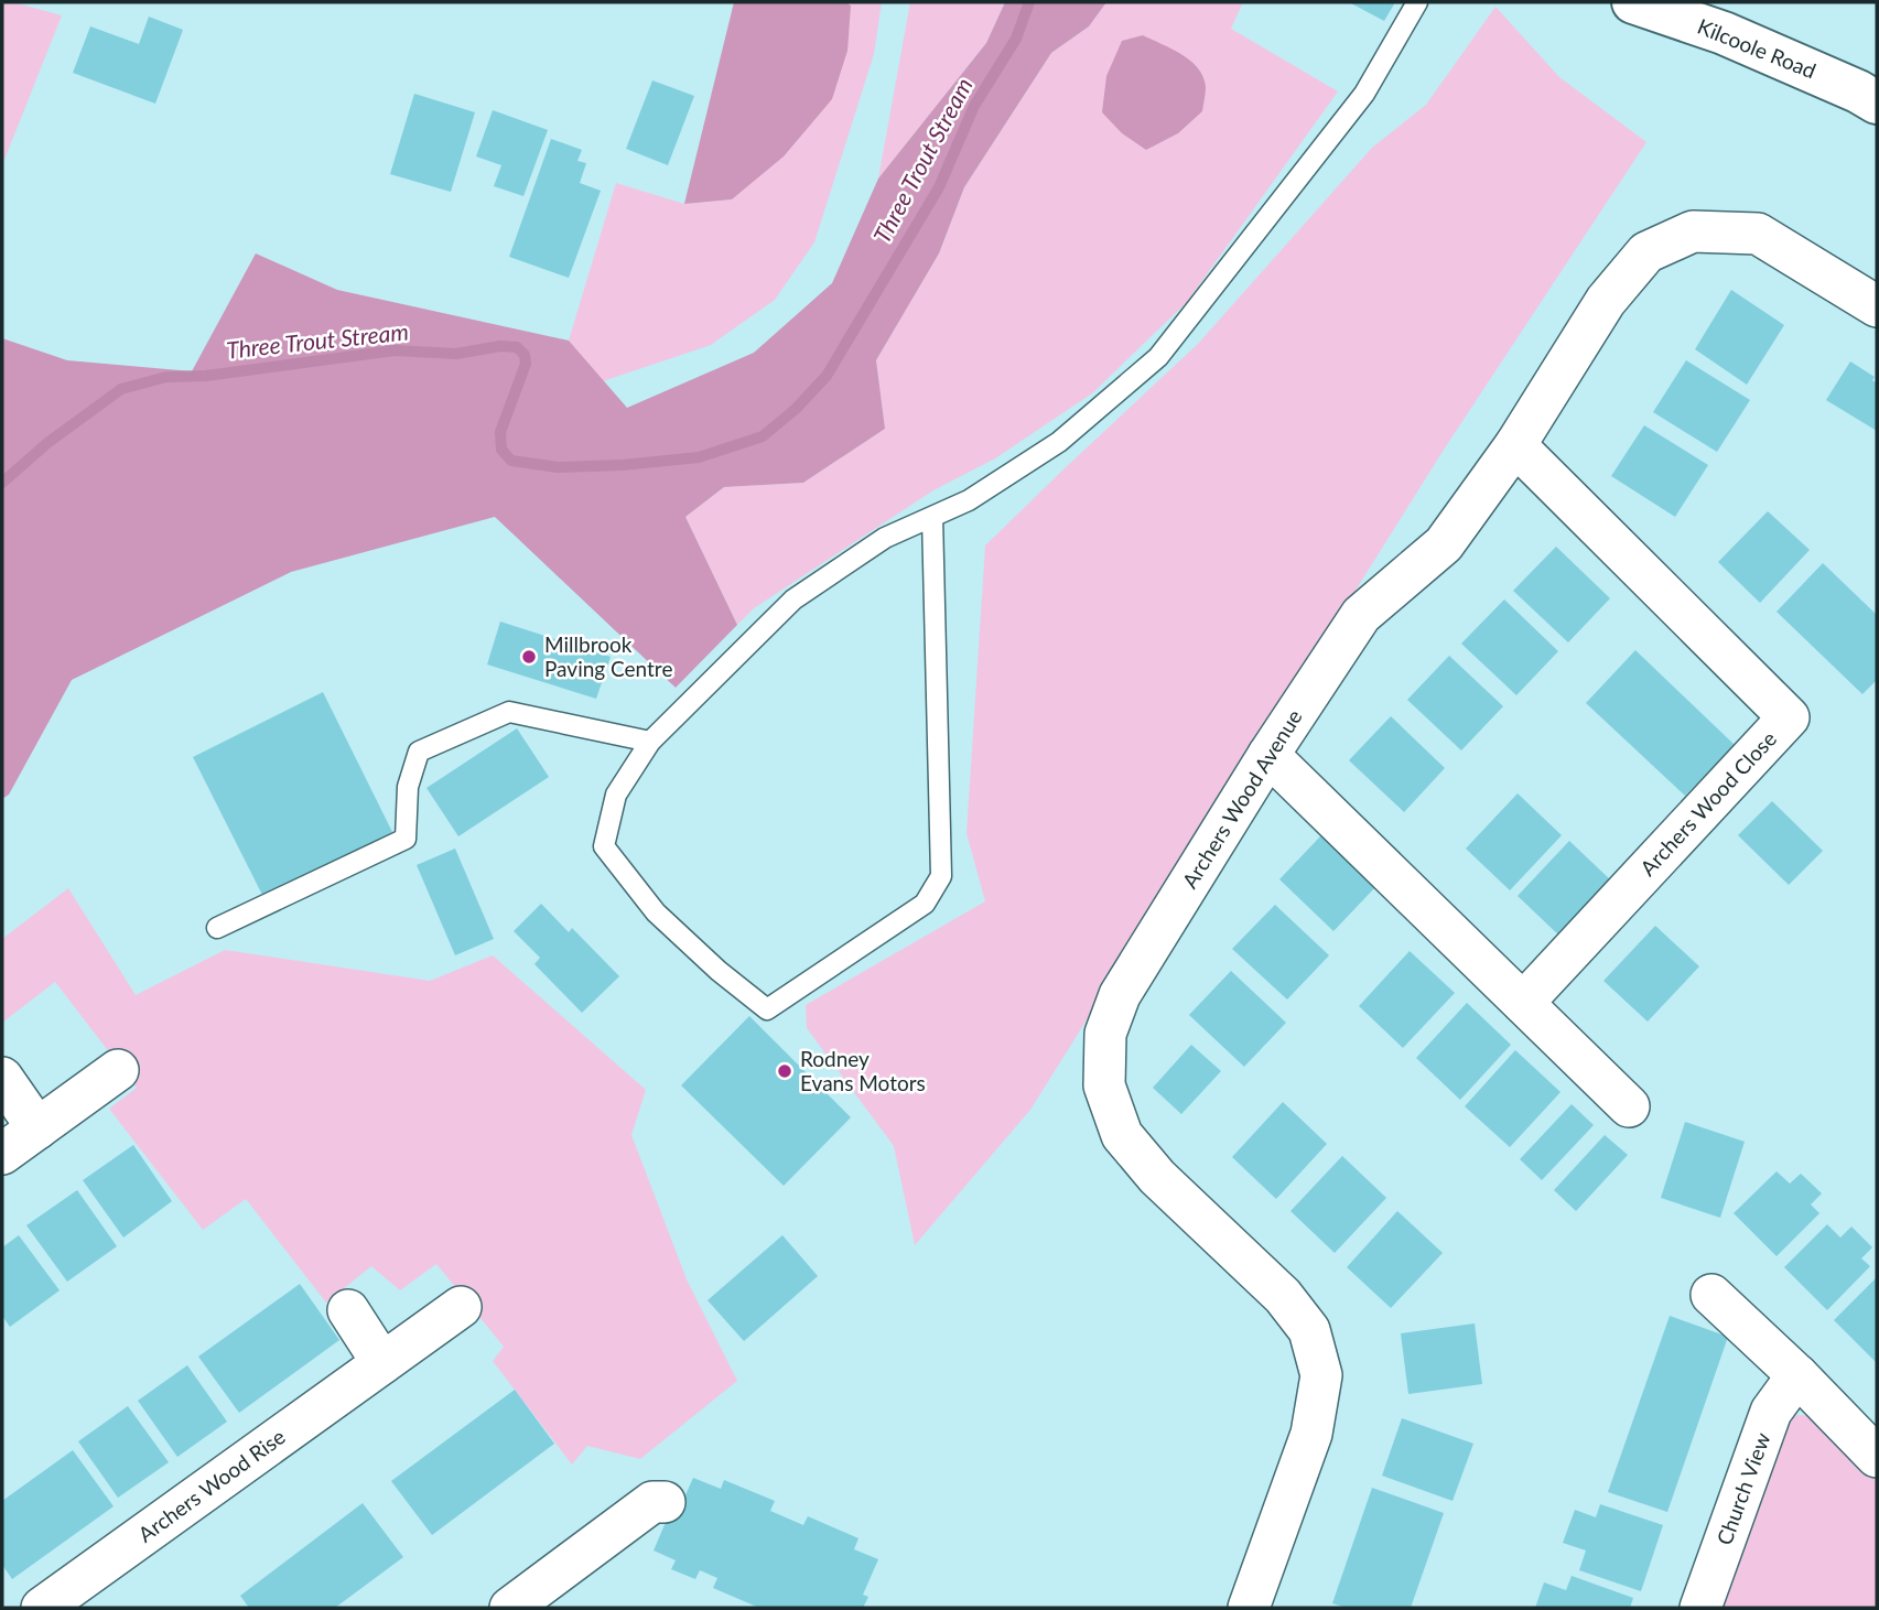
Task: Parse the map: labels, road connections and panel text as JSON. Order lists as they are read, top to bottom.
{
  "streets": {
    "main road": ["Kilcoole Road"],
    "street": [
      "Archers Wood Avenue",
      "Archers Wood Close",
      "Archers Wood Rise",
      "Church View"
    ]
  },
  "crossings": [
    ["Archers Wood Avenue", "Archers Wood Close"]
  ],
  "water": ["Three Trout Stream"],
  "places": ["Millbrook Paving Centre", "Rodney Evans Motors"]
}
